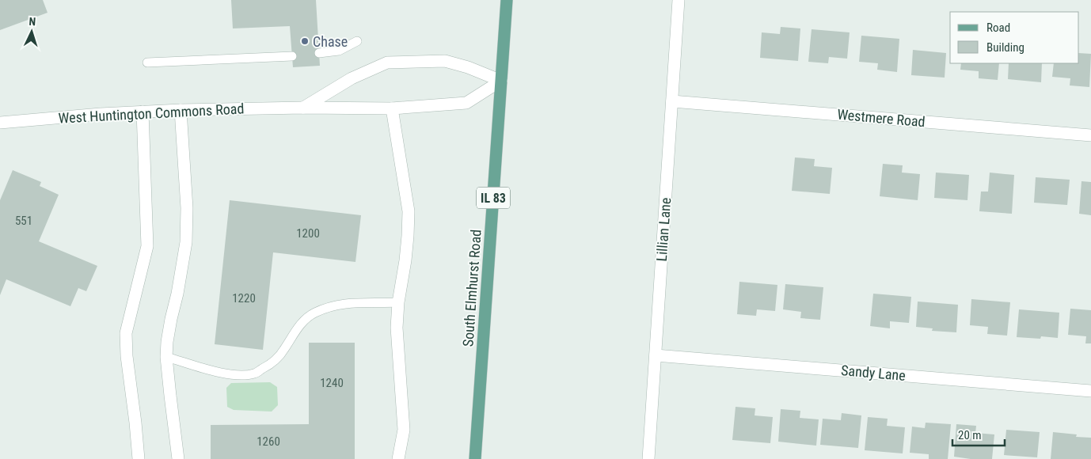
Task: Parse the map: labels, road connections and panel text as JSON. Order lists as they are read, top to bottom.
{
  "streets": {
    "main road": ["IL 83", "South Elmhurst Road"],
    "street": [
      "West Huntington Commons Road",
      "Westmere Road",
      "Lillian Lane",
      "Sandy Lane"
    ]
  },
  "crossings": [
    ["West Huntington Commons Road", "South Elmhurst Road"],
    ["Westmere Road", "Lillian Lane"],
    ["Lillian Lane", "Sandy Lane"]
  ],
  "places": ["Chase"],
  "house_numbers": [
    "551",
    "1200",
    "1220",
    "1240",
    "1260"
  ],
  "legend": ["Road", "Building"],
  "scale_bar": "20 m",
  "north": "top"
}
